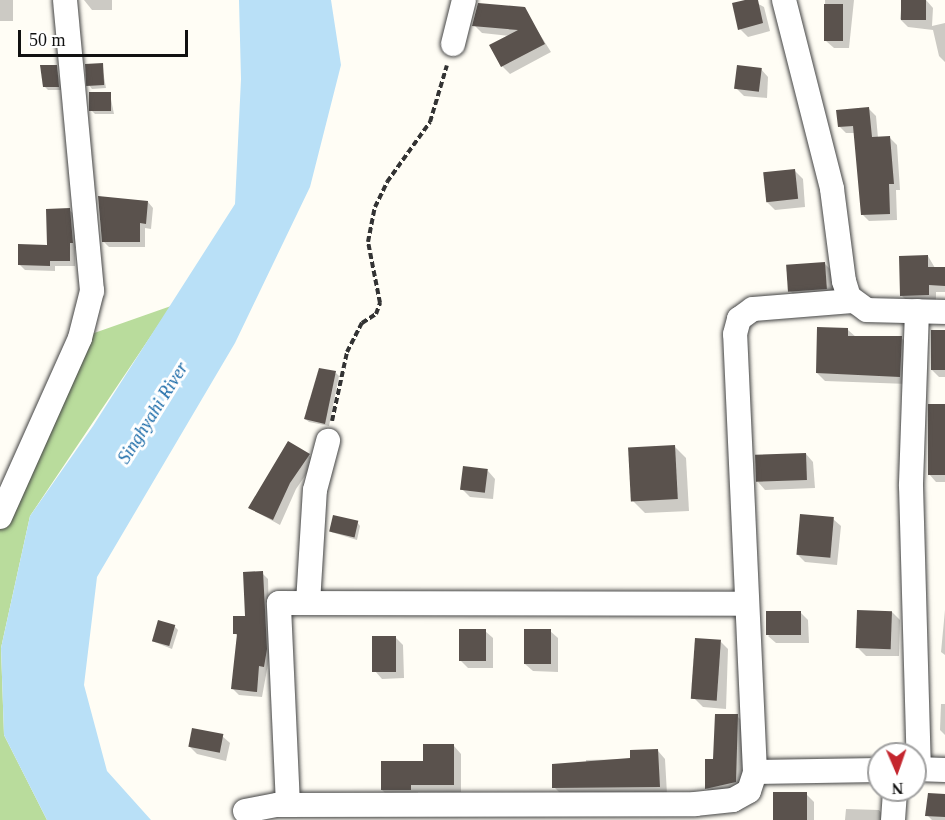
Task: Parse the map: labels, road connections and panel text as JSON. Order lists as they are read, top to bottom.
{
  "water": ["Singhyahi River"],
  "scale_bar": "50 m",
  "north": "bottom"
}
